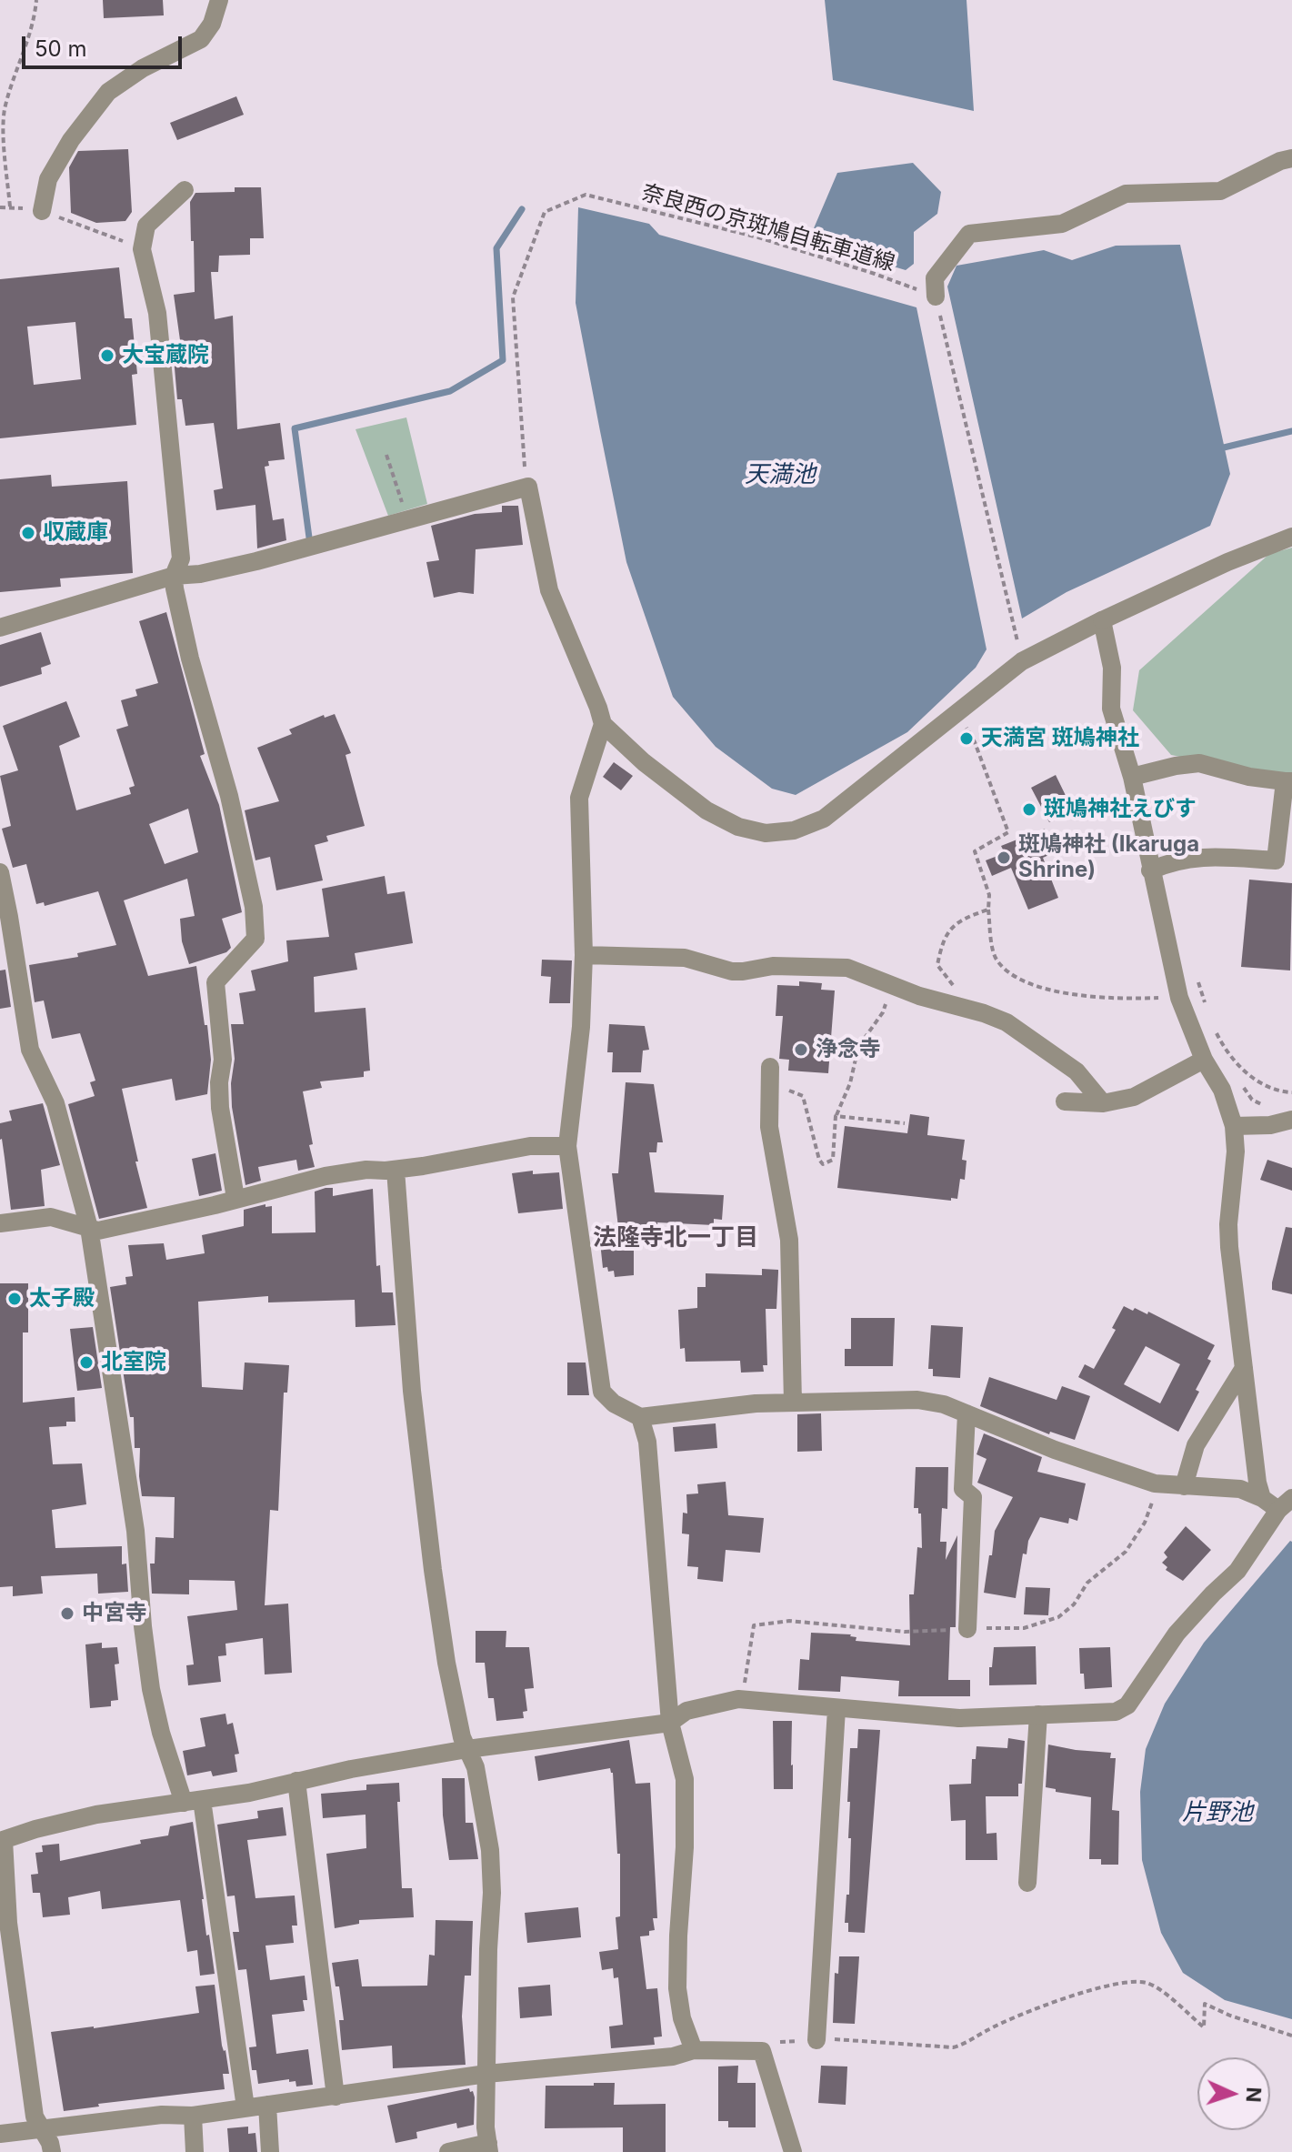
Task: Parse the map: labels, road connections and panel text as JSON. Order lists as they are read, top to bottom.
{
  "streets": {
    "path": ["奈良西の京斑鳩自転車道線"]
  },
  "districts": ["法隆寺北一丁目"],
  "water": ["天満池", "片野池"],
  "places": [
    "大宝蔵院",
    "収蔵庫",
    "天満宮 斑鳩神社",
    "斑鳩神社えびす",
    "斑鳩神社 (Ikaruga Shrine)",
    "浄念寺",
    "太子殿",
    "北室院",
    "中宮寺"
  ],
  "scale_bar": "50 m",
  "north": "right"
}
